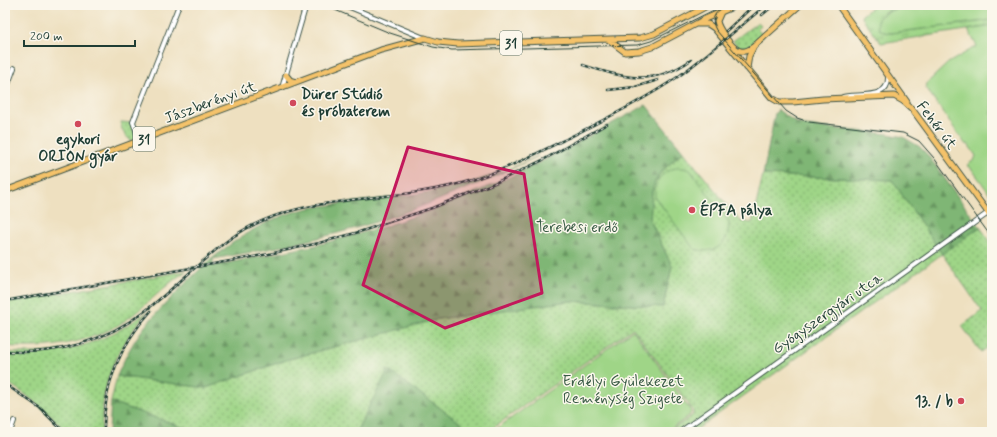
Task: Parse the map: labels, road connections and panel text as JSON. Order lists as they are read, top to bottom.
{
  "streets": {
    "main road": ["31", "Jászberényi út", "Fehér út"],
    "street": ["Gyógyszergyári utca"]
  },
  "crossings": [
    ["31", "Jászberényi út"],
    ["Fehér út", "Gyógyszergyári utca"]
  ],
  "parks": ["Terebesi erdő", "Erdélyi Gyülekezet Reménység Szigete"],
  "places": [
    "Dürer Stúdió és próbaterem",
    "egykori ORION gyár",
    "ÉPFA pálya",
    "13. / b"
  ],
  "scale_bar": "200 m"
}
